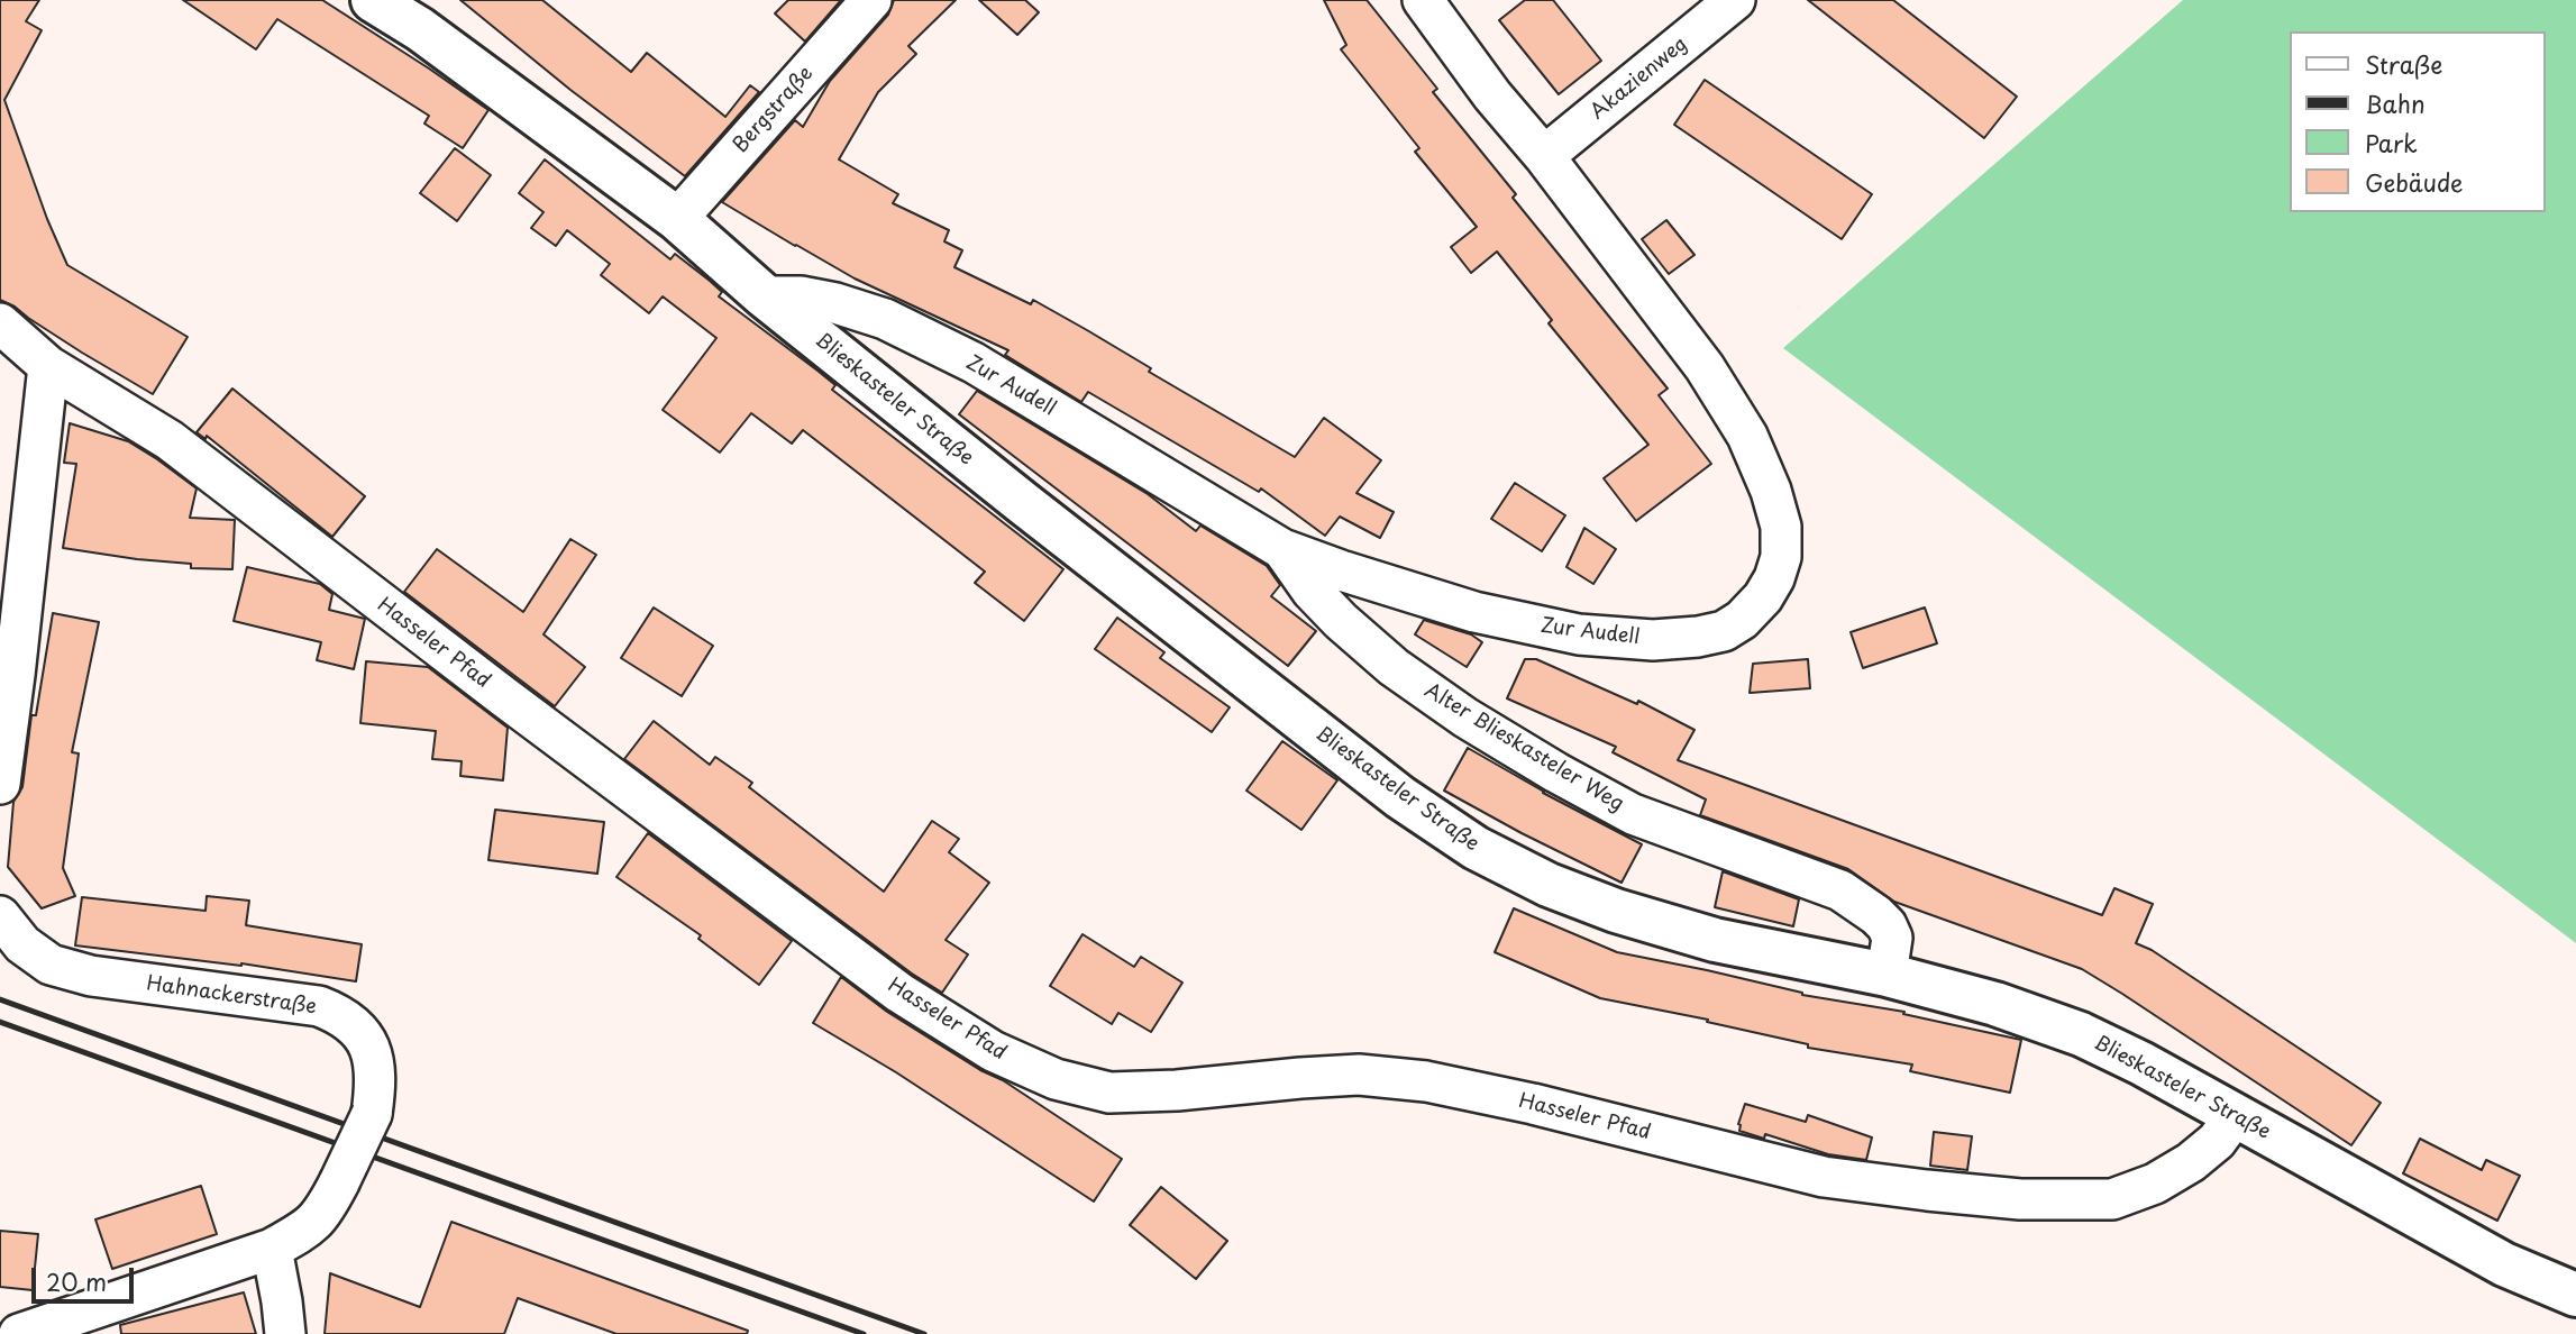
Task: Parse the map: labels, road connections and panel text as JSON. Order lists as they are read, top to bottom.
{
  "streets": {
    "main road": ["Blieskasteler Straße"],
    "street": [
      "Akazienweg",
      "Bergstraße",
      "Zur Audell",
      "Hasseler Pfad",
      "Alter Blieskasteler Weg",
      "Hahnackerstraße"
    ]
  },
  "crossings": [
    ["Akazienweg", "Zur Audell"],
    ["Bergstraße", "Blieskasteler Straße"],
    ["Zur Audell", "Blieskasteler Straße"],
    ["Zur Audell", "Alter Blieskasteler Weg"],
    ["Blieskasteler Straße", "Hasseler Pfad"],
    ["Blieskasteler Straße", "Alter Blieskasteler Weg"]
  ],
  "legend": [
    "Straße",
    "Bahn",
    "Park",
    "Gebäude"
  ],
  "scale_bar": "20 m"
}
